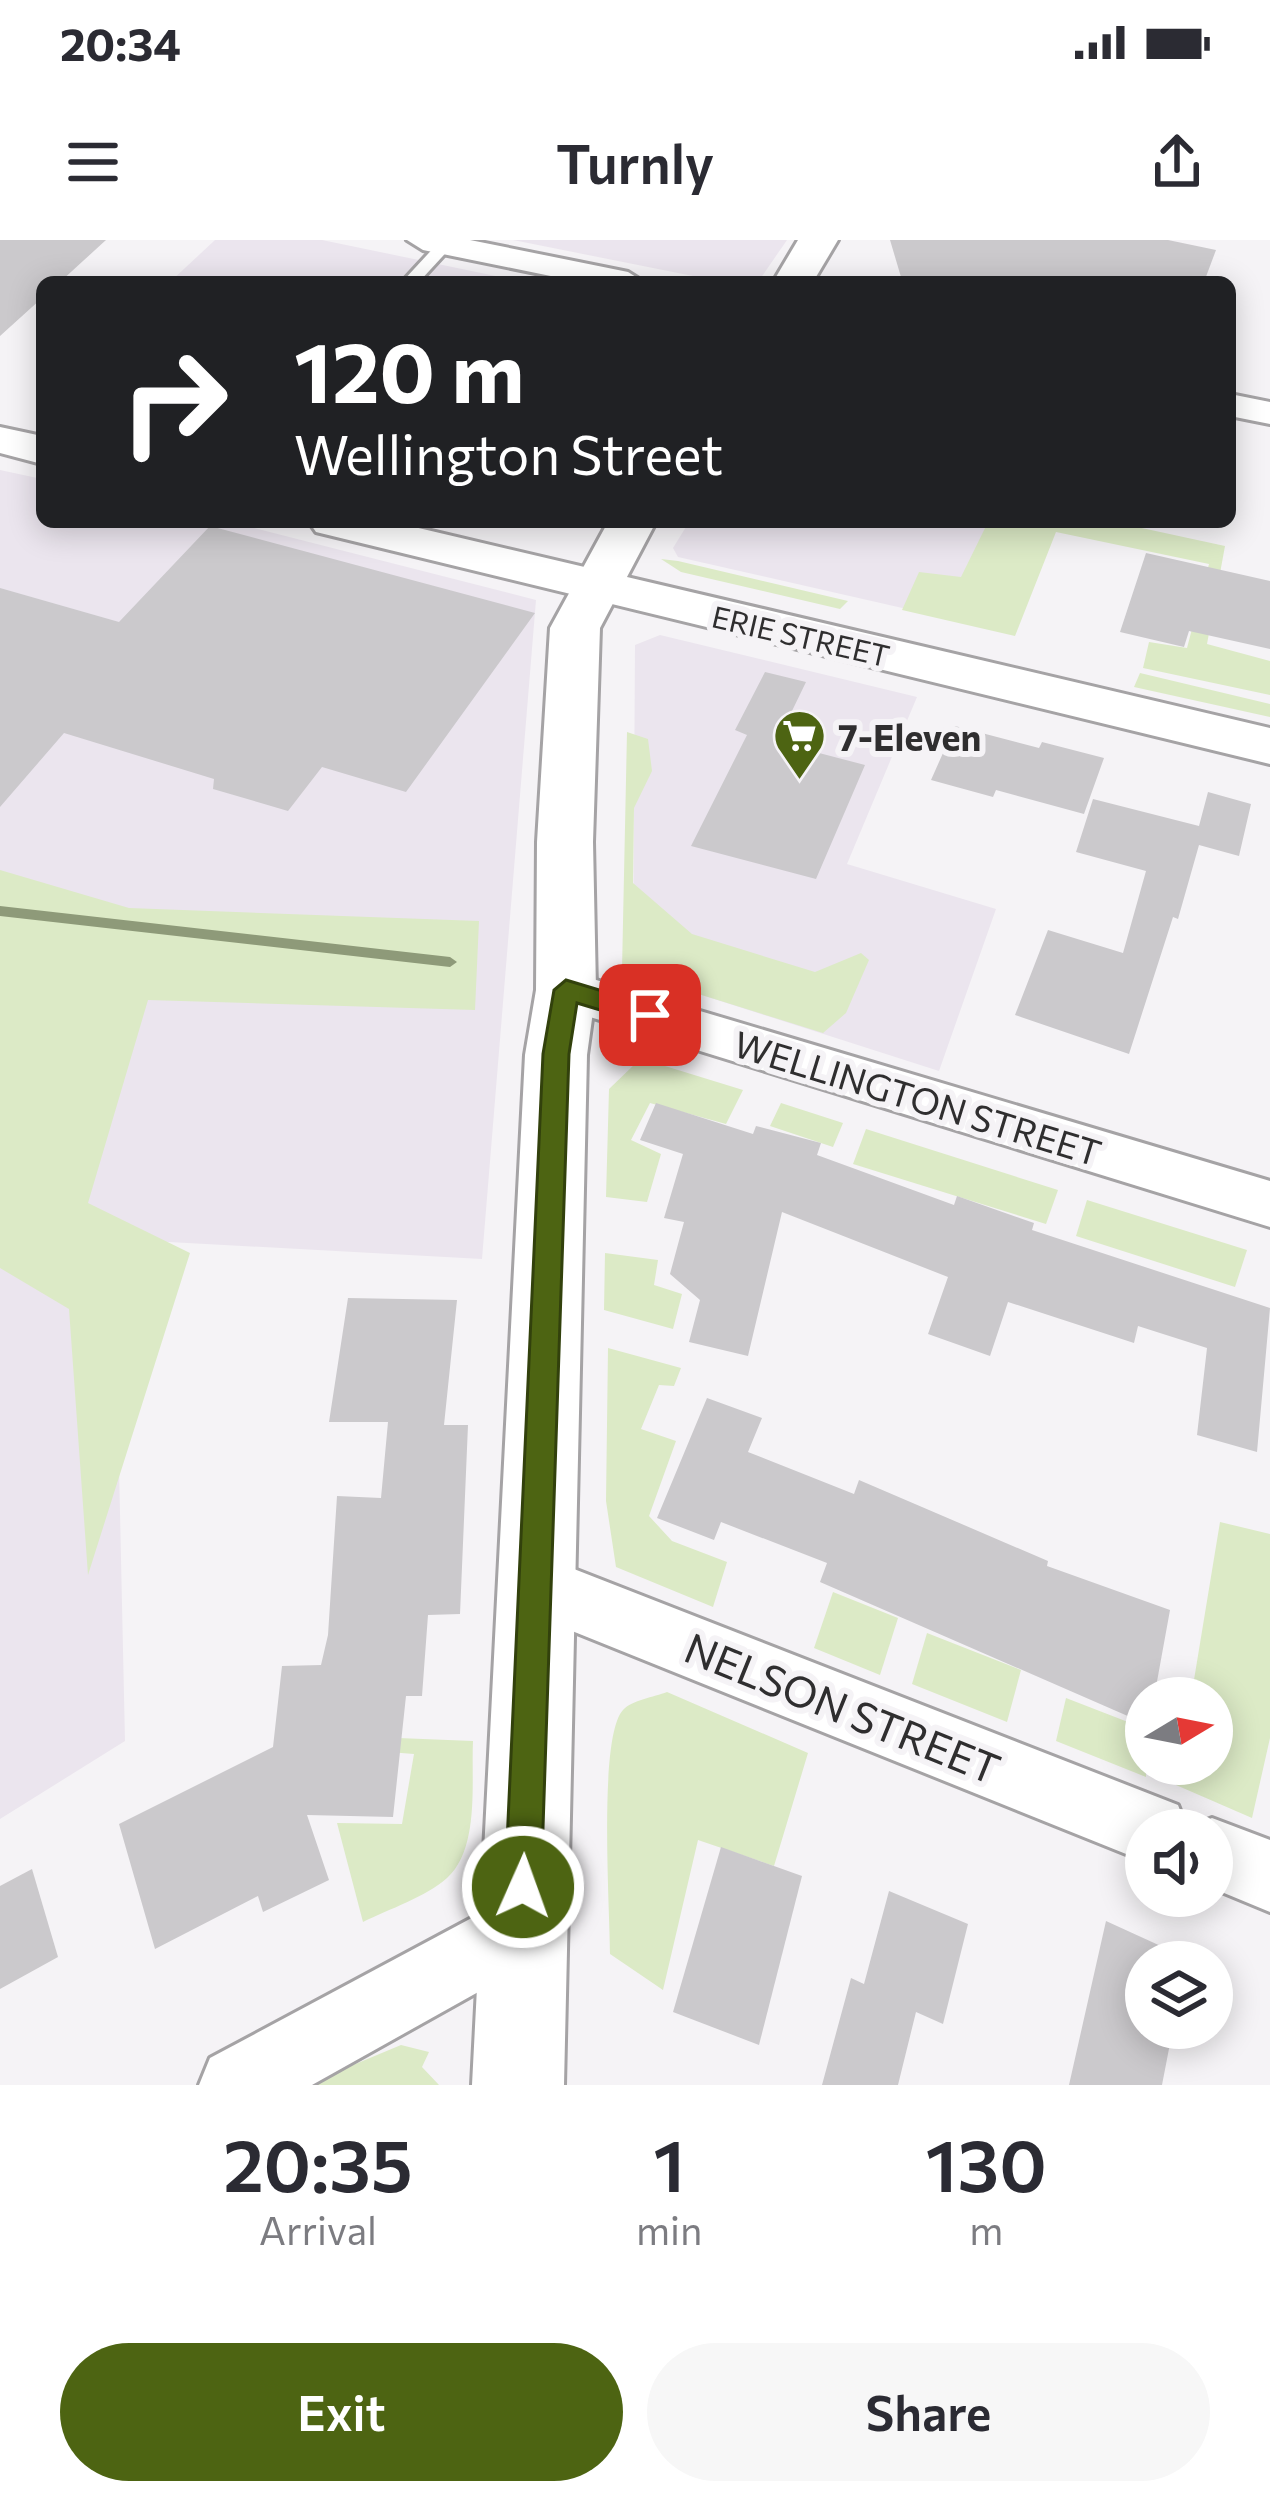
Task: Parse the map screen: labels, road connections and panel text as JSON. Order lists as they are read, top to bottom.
{
  "streets": {
    "street": ["ERIE STREET", "WELLINGTON STREET", "NELSON STREET"]
  },
  "places": {
    "supermarket": ["7-Eleven"]
  },
  "north": "right",
  "page": {
    "status": "20:34",
    "header": "Turnly",
    "turn": ["120 m", "Wellington Street"],
    "eta": [
      "20:35",
      "Arrival",
      "1",
      "min",
      "130",
      "m"
    ],
    "buttons": ["Exit", "Share"]
  }
}
